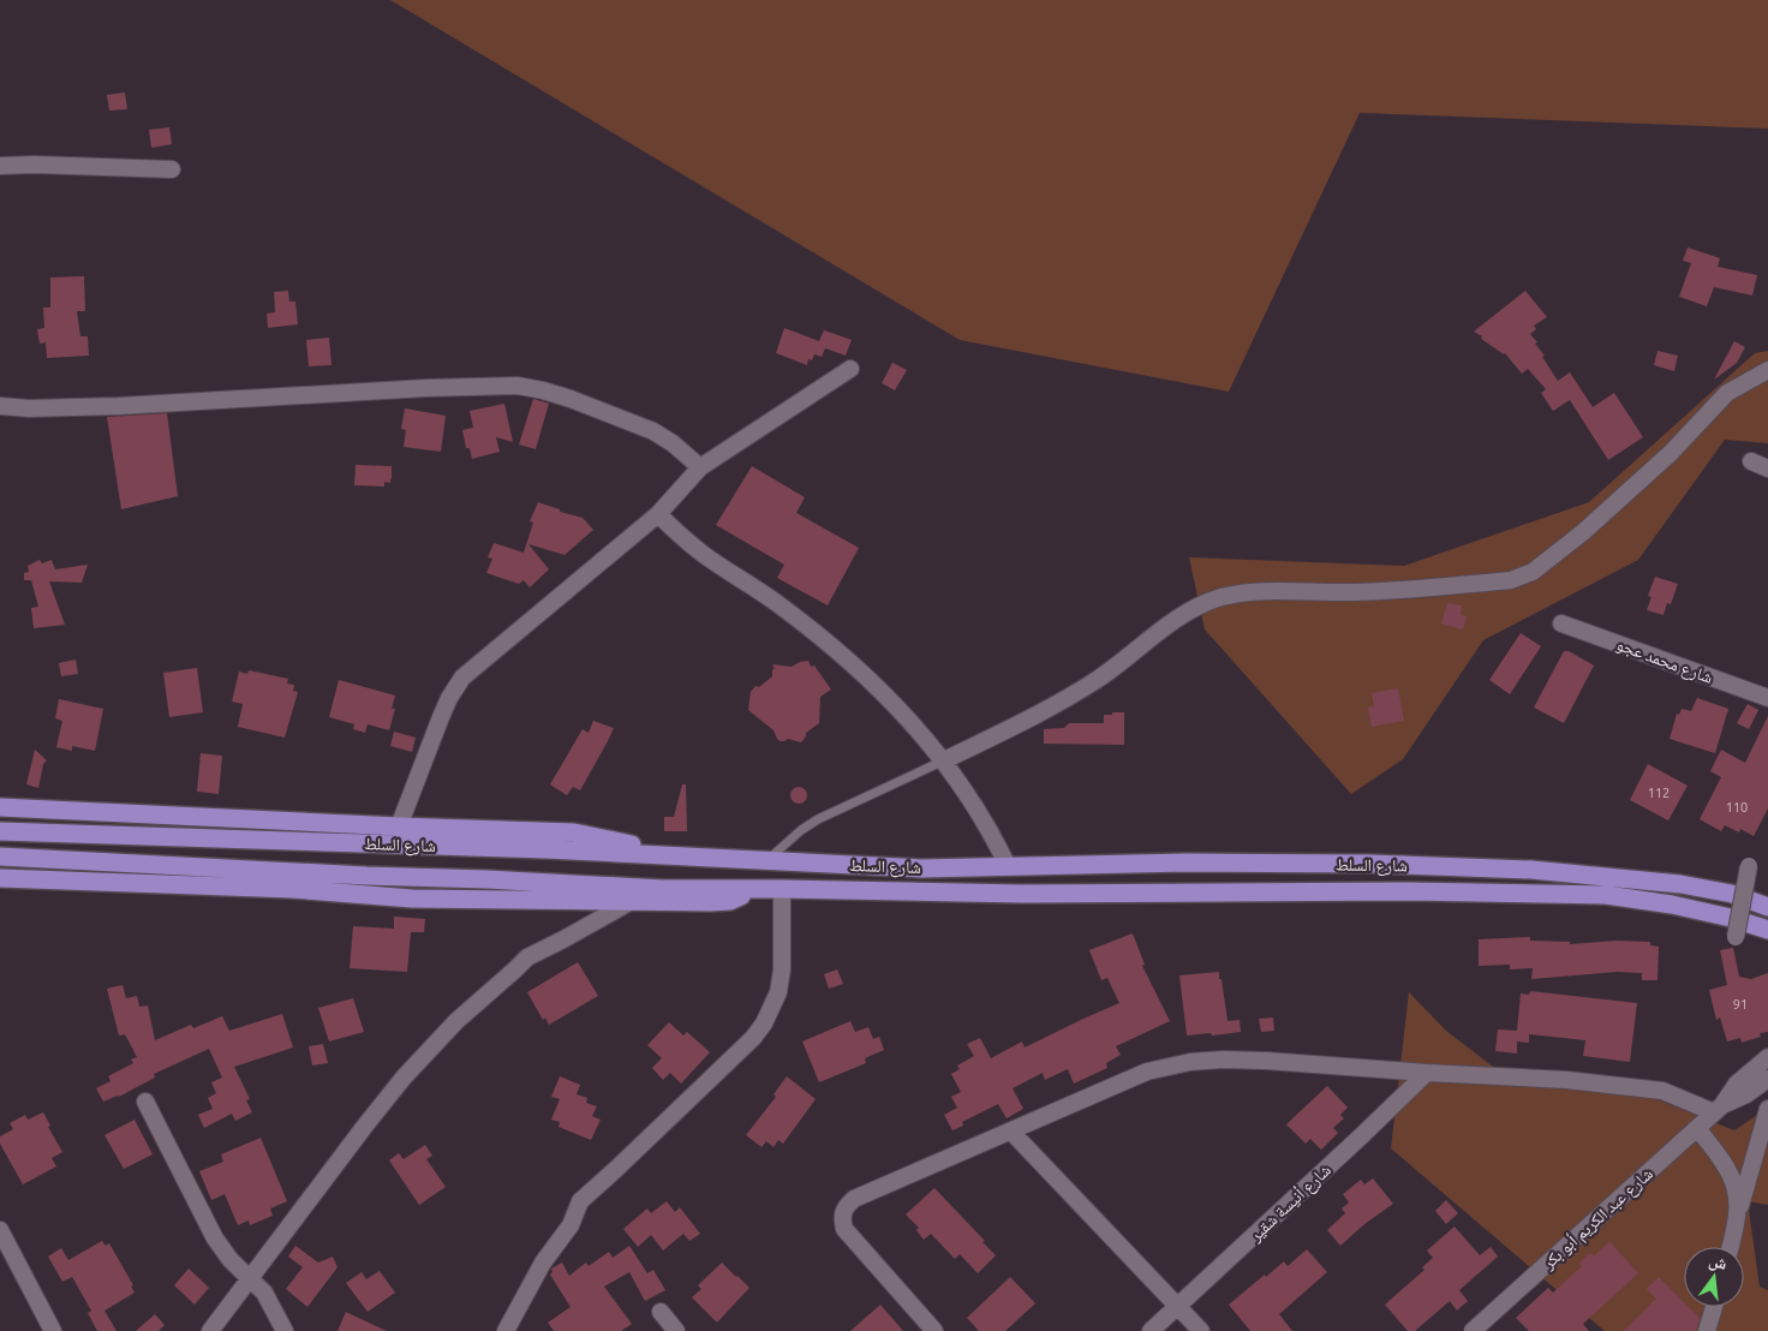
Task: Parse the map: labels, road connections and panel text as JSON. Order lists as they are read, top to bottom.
{
  "streets": {
    "main road": ["شارع السلط"],
    "street": ["شارع محمد عجو", "شارع أنيسة شقير", "شارع عبد الكريم أبو بكر"]
  },
  "house_numbers": ["112", "110", "91"],
  "north": "top"
}
